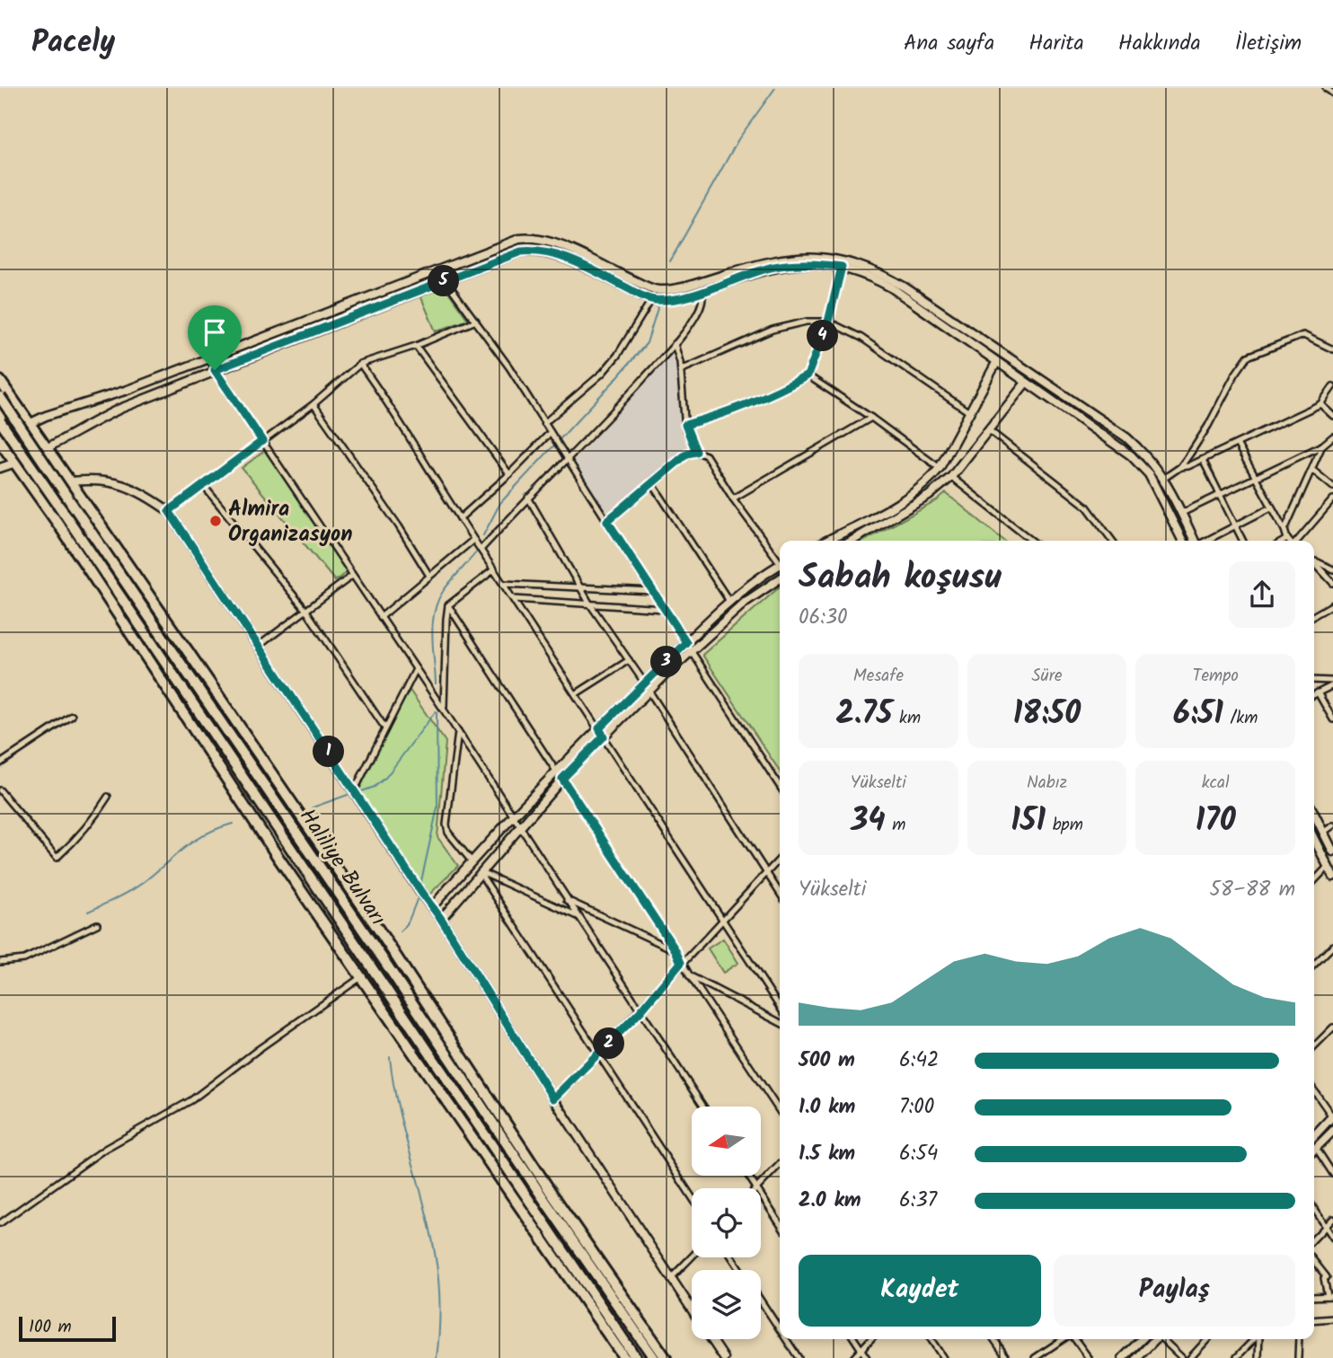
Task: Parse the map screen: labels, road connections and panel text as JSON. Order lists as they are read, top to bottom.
{
  "streets": {
    "highway": ["Haliliye Bulvarı"]
  },
  "places": ["Almira Organizasyon"],
  "scale_bar": "100 m",
  "north": "left",
  "page": {
    "header": "Pacely",
    "nav": [
      "Ana sayfa",
      "Harita",
      "Hakkında",
      "İletişim"
    ],
    "pins": [
      "5",
      "4",
      "3",
      "1",
      "2"
    ],
    "heading": ["Sabah koşusu", "06:30"],
    "stats": [
      ["Mesafe", "2.75 km"],
      ["Süre", "18:50"],
      ["Tempo", "6:51 /km"],
      ["Yükselti", "34 m"],
      ["Nabız", "151 bpm"],
      ["kcal", "170"]
    ],
    "chart": ["Yükselti", "58–88 m"],
    "list": [
      {
        "name": "500 m",
        "note": "6:42"
      },
      {
        "name": "1.0 km",
        "note": "7:00"
      },
      {
        "name": "1.5 km",
        "note": "6:54"
      },
      {
        "name": "2.0 km",
        "note": "6:37"
      }
    ],
    "buttons": ["Kaydet", "Paylaş"],
    "scale": "100 m"
  }
}
